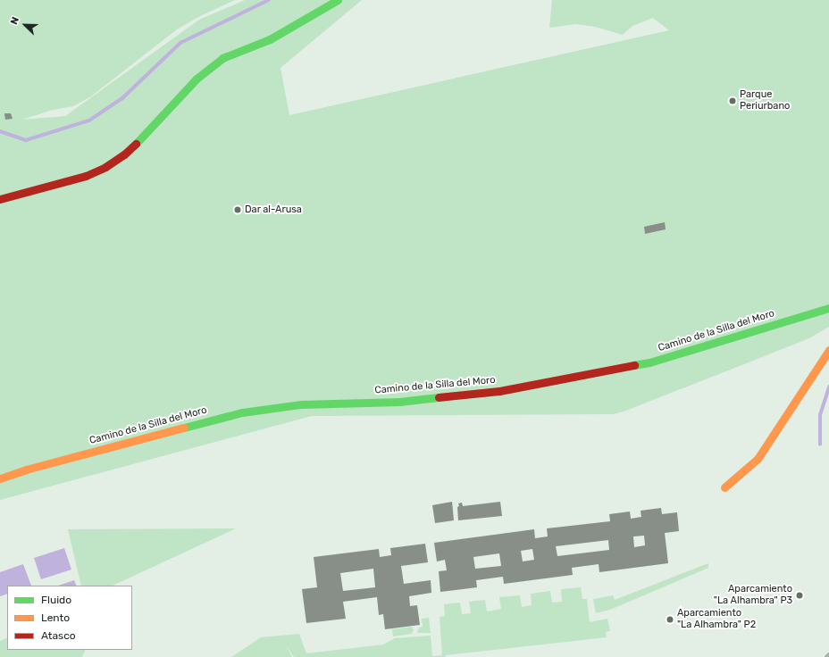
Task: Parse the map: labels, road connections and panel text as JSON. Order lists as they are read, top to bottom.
{
  "streets": {
    "street": ["Camino de la Silla del Moro"]
  },
  "places": [
    "Parque Periurbano",
    "Dar al-Arusa",
    "Aparcamiento \"La Alhambra\" P3",
    "Aparcamiento \"La Alhambra\" P2"
  ],
  "legend": ["Fluido", "Lento", "Atasco"],
  "north": "top left"
}
